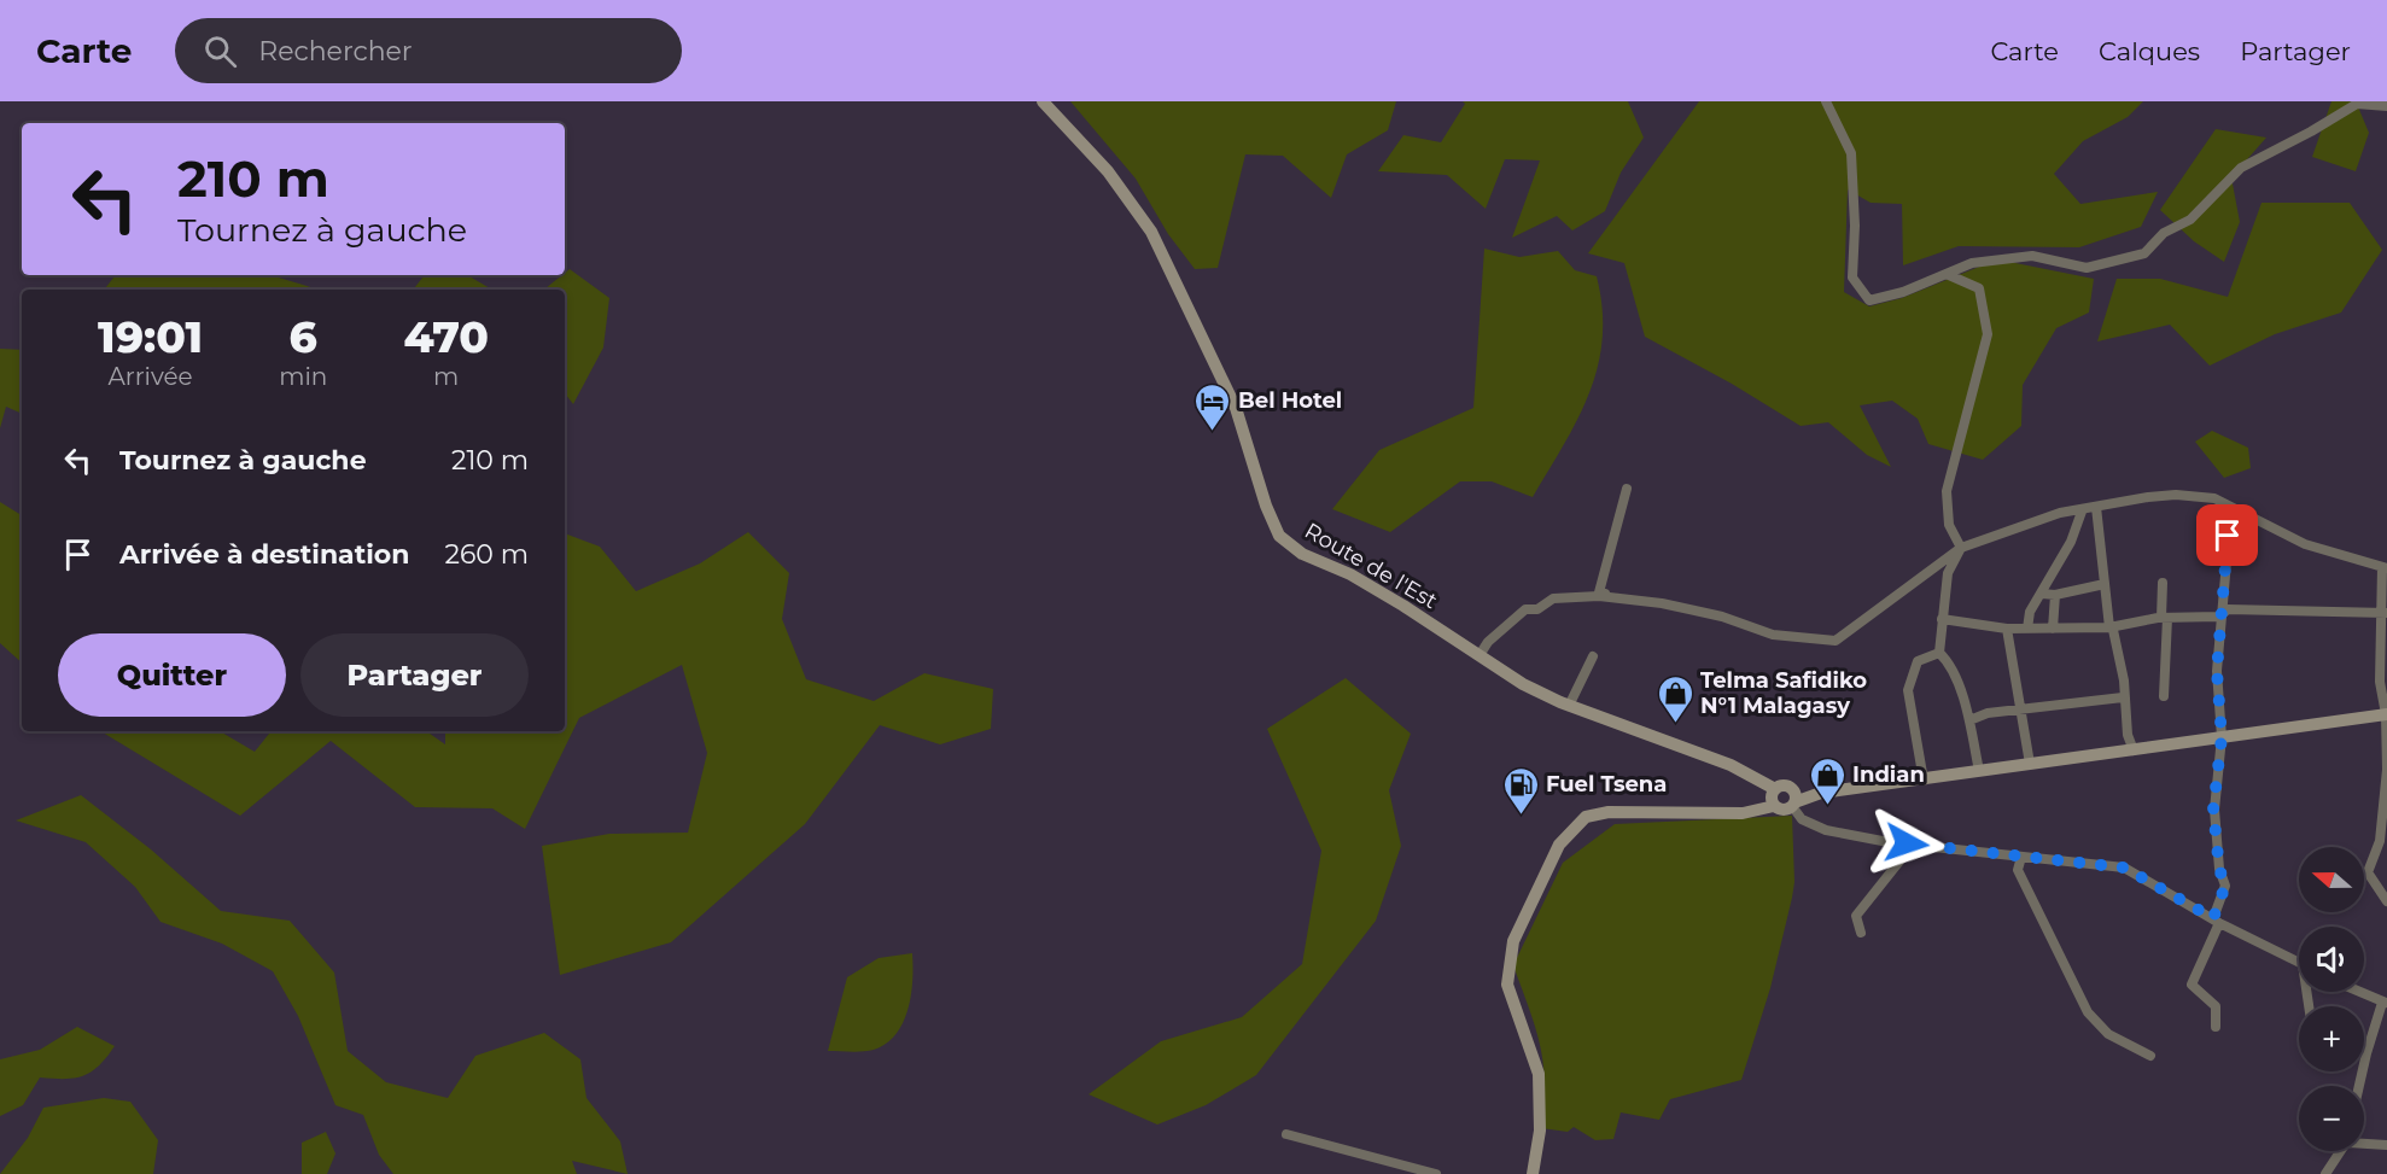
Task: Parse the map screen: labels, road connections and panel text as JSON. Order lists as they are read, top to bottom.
{
  "streets": {
    "main road": ["Route de l'Est"]
  },
  "places": {
    "hotel": ["Bel Hotel"],
    "shop": ["Telma Safidiko N°1 Malagasy", "Indian"],
    "fuel station": ["Fuel Tsena"]
  },
  "north": "left",
  "page": {
    "header": "Carte",
    "search": "Rechercher",
    "nav": ["Carte", "Calques", "Partager"],
    "turn": ["210 m", "Tournez à gauche"],
    "eta": [
      "19:01",
      "Arrivée",
      "6",
      "min",
      "470",
      "m"
    ],
    "list": [
      {
        "name": "Tournez à gauche",
        "value": "210 m"
      },
      {
        "name": "Arrivée à destination",
        "value": "260 m"
      }
    ],
    "buttons": ["Quitter", "Partager"],
    "map_buttons": ["+", "−"]
  }
}
